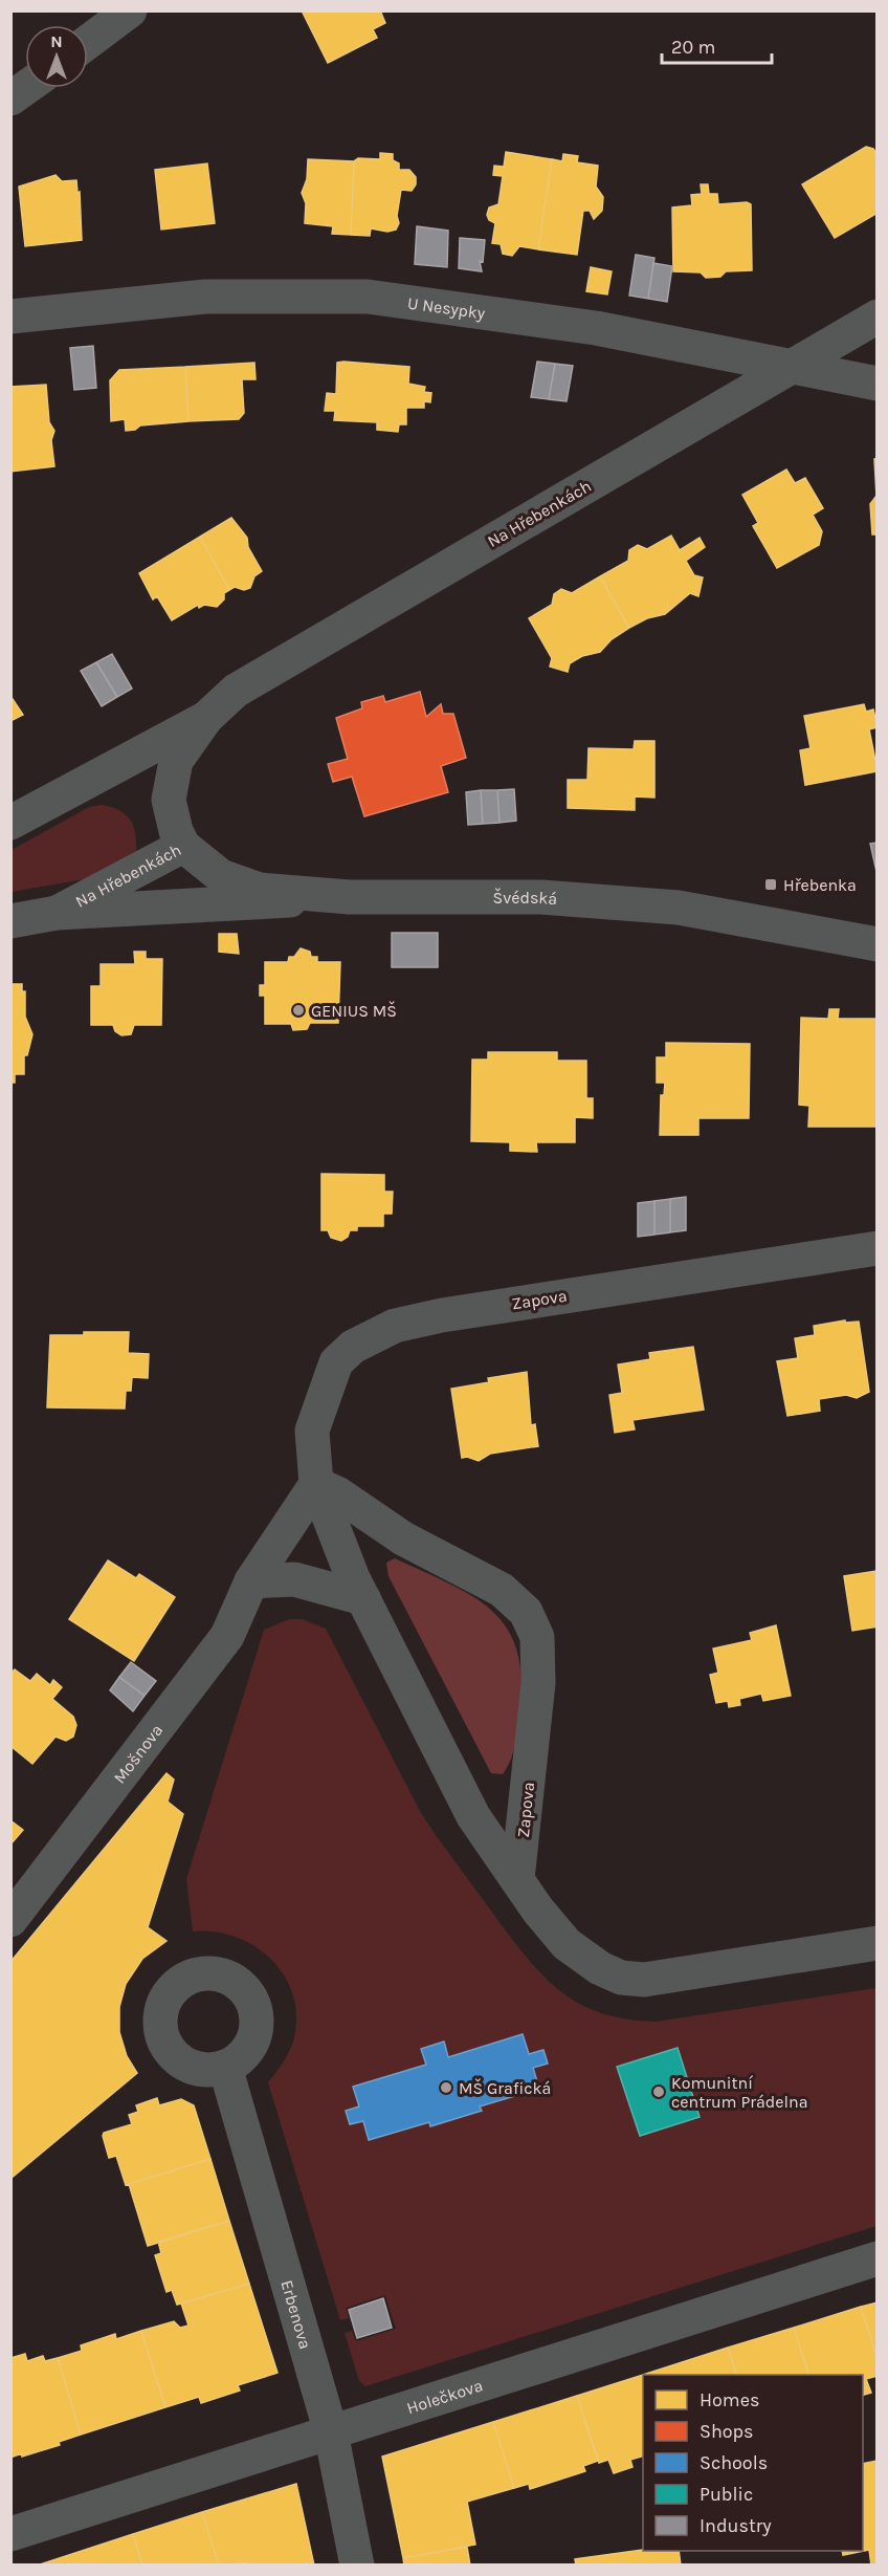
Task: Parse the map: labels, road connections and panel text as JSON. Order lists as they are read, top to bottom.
{
  "streets": {
    "street": [
      "U Nesypky",
      "Na Hřebenkách",
      "Švédská",
      "Zapova",
      "Mošnova",
      "Erbenova",
      "Holečkova"
    ]
  },
  "crossings": [
    ["U Nesypky", "Na Hřebenkách"],
    ["Na Hřebenkách", "Švédská"],
    ["Zapova", "Mošnova"],
    ["Erbenova", "Holečkova"]
  ],
  "places": {
    "transit": ["Hřebenka"],
    "other": ["GENIUS MŠ", "MŠ Grafická", "Komunitní centrum Prádelna"]
  },
  "legend": [
    "Homes",
    "Shops",
    "Schools",
    "Public",
    "Industry"
  ],
  "scale_bar": "20 m",
  "north": "top"
}
